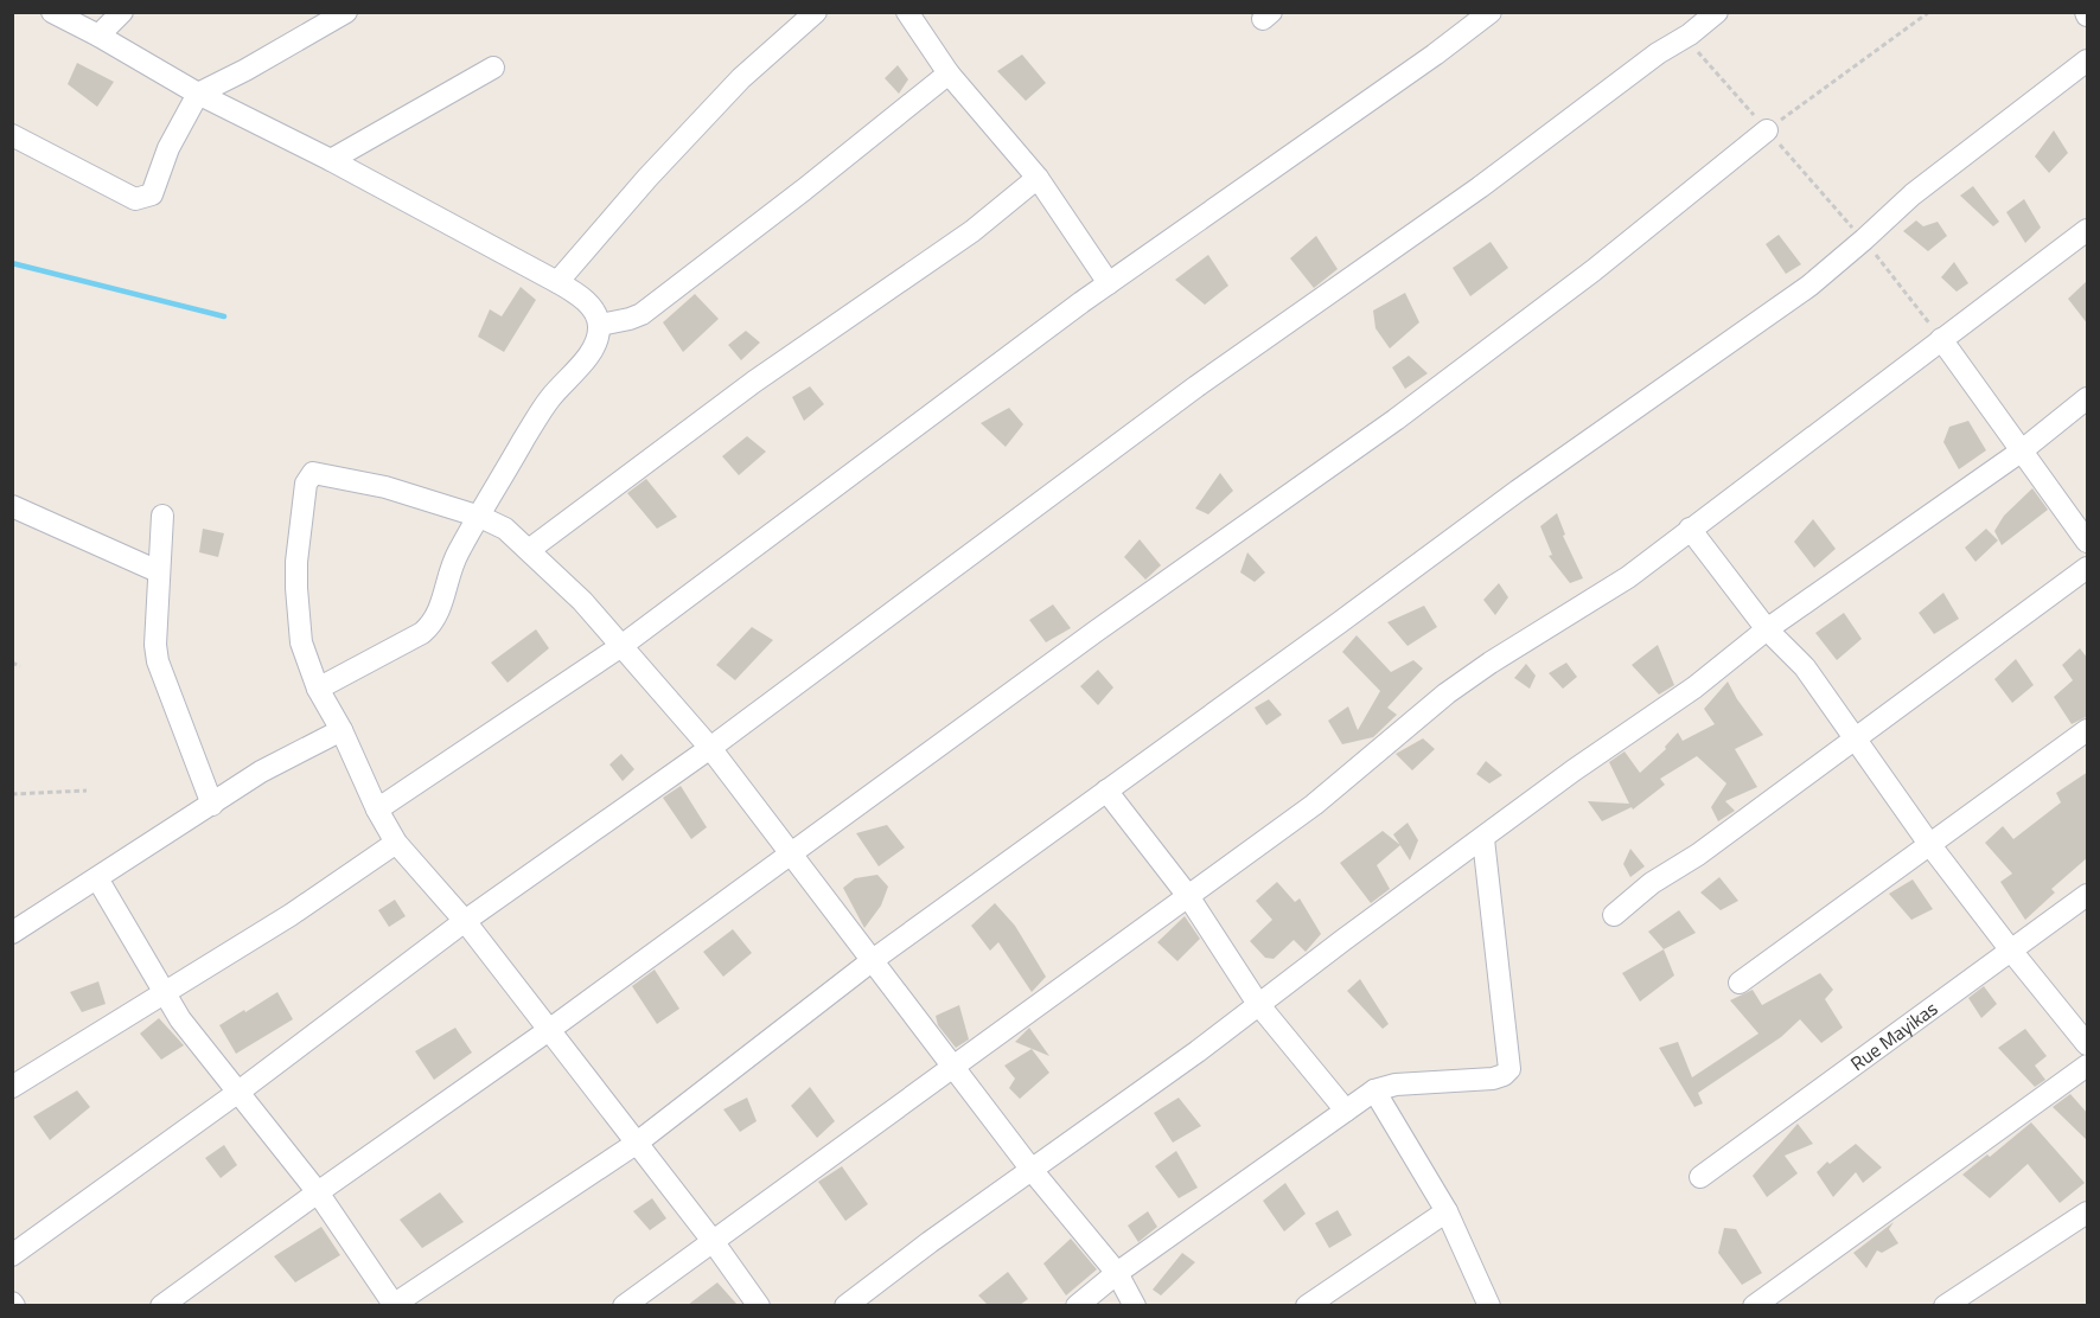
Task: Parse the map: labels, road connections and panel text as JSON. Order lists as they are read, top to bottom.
{
  "streets": {
    "street": ["Rue Mayikas"]
  }
}
